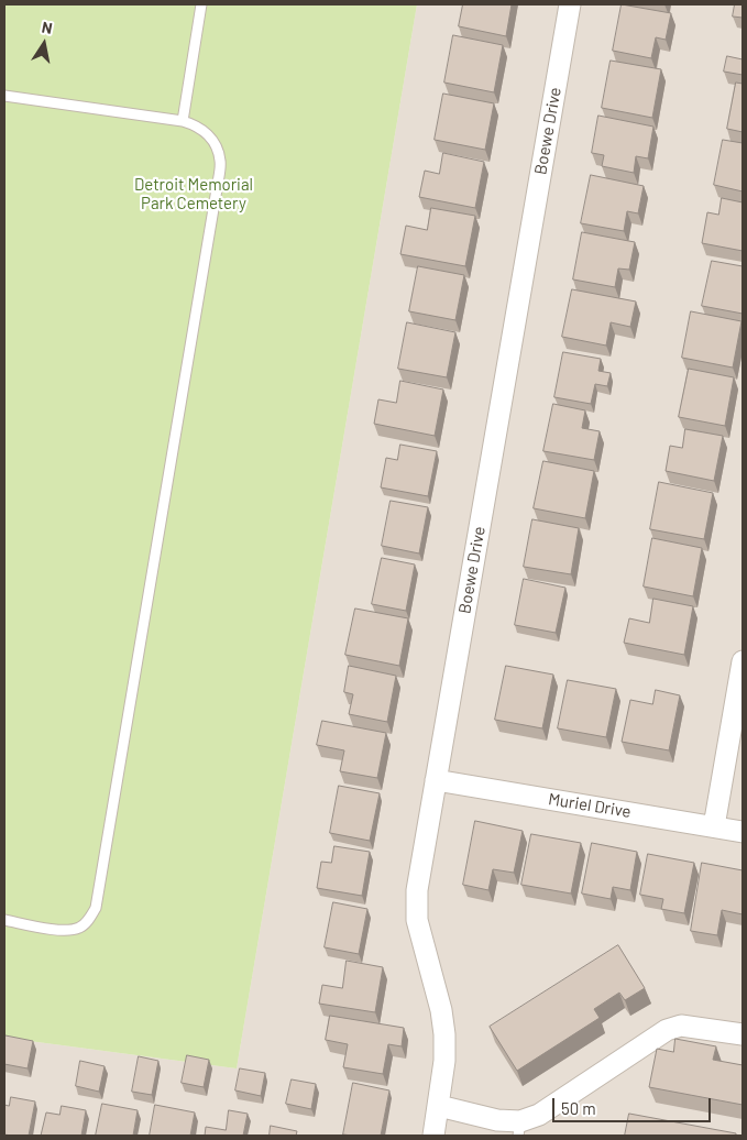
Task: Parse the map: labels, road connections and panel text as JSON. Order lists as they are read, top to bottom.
{
  "streets": {
    "street": ["Boewe Drive", "Muriel Drive"]
  },
  "crossings": [
    ["Boewe Drive", "Muriel Drive"]
  ],
  "parks": ["Detroit Memorial Park Cemetery"],
  "scale_bar": "50 m",
  "north": "top"
}
